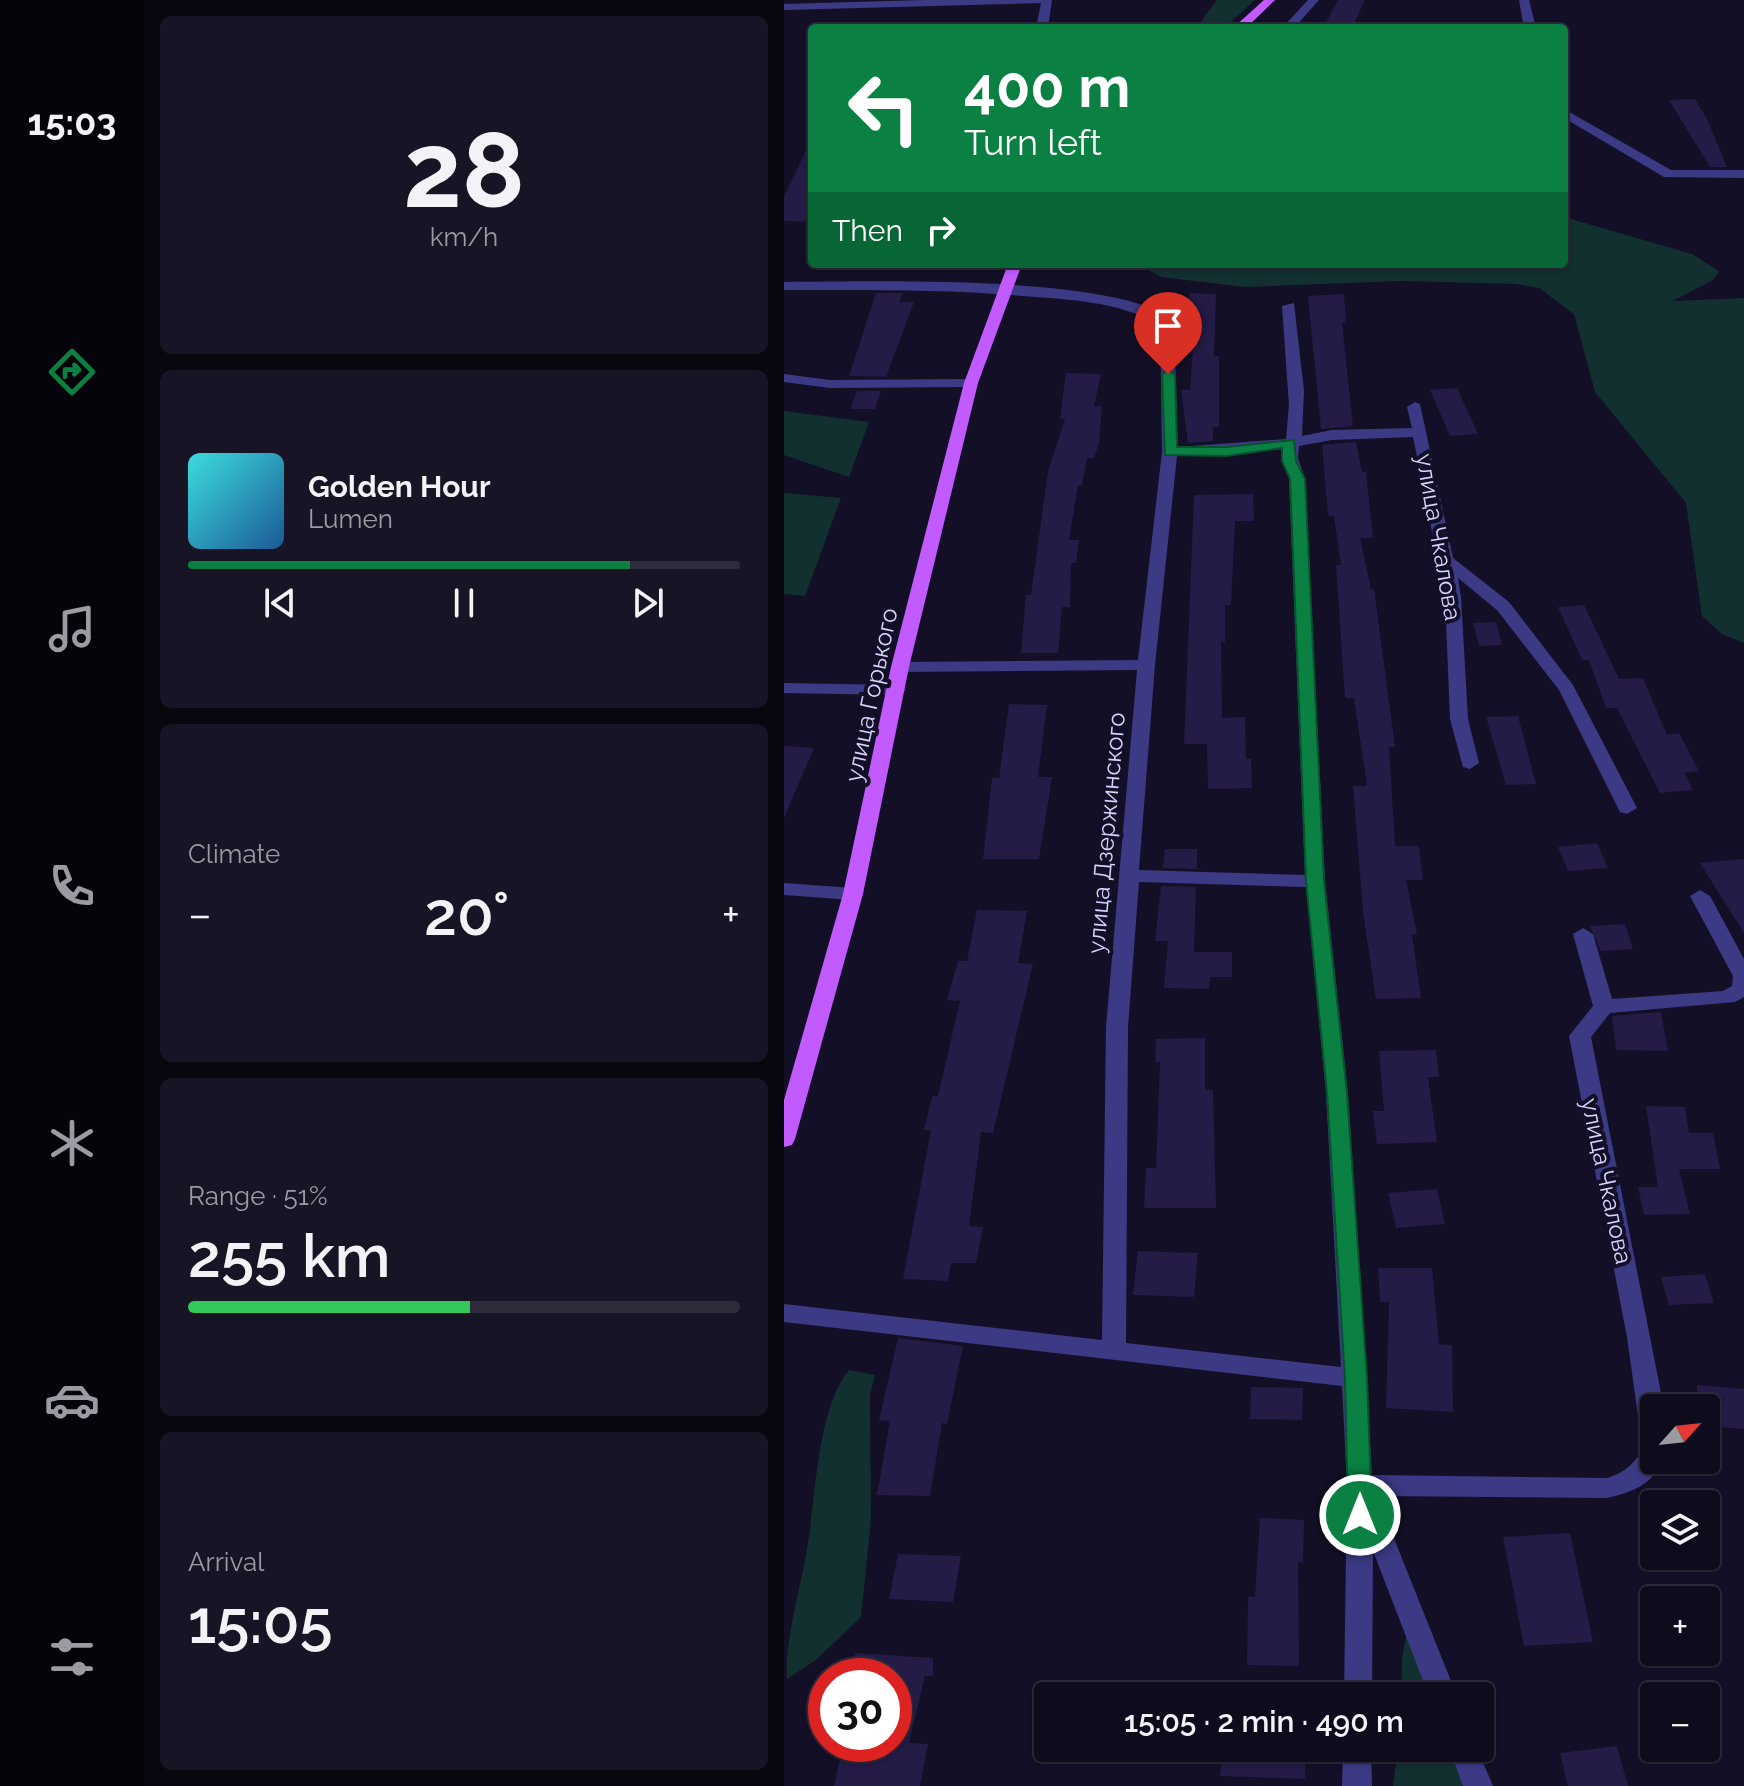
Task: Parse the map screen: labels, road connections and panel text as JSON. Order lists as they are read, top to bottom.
{
  "streets": {
    "main road": ["улица Горького"],
    "street": ["улица Чкалова", "улица Дзержинского"]
  },
  "crossings": [
    ["улица Горького", "улица Дзержинского"]
  ],
  "north": "top right",
  "page": {
    "tabs": "15:03",
    "tile": [
      ["28", "km/h"],
      "Climate",
      ["Range · 51%", "255 km"],
      ["Arrival", "15:05"]
    ],
    "turn": ["400 m", "Turn left"],
    "then": "Then",
    "song": ["Golden Hour", "Lumen"],
    "heat": ["−", "20°", "+"],
    "map_buttons": ["+", "−"],
    "limit": "30",
    "trip": "15:05 · 2 min · 490 m"
  }
}
